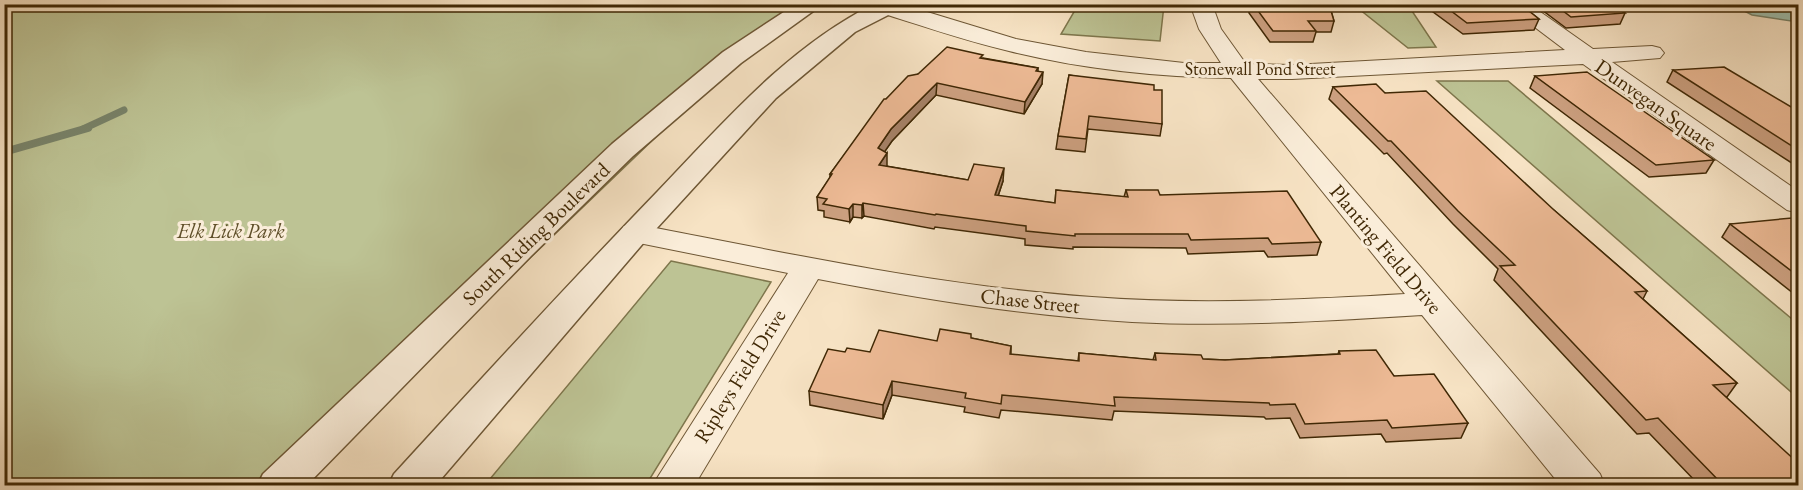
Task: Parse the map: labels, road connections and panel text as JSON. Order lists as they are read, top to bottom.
{
  "streets": {
    "street": [
      "Stonewall Pond Street",
      "Dunvegan Square",
      "South Riding Boulevard",
      "Planting Field Drive",
      "Chase Street",
      "Ripleys Field Drive"
    ]
  },
  "crossings": [
    ["Stonewall Pond Street", "Dunvegan Square"],
    ["Stonewall Pond Street", "Planting Field Drive"],
    ["Planting Field Drive", "Chase Street"],
    ["Chase Street", "Ripleys Field Drive"]
  ],
  "parks": ["Elk Lick Park"]
}
